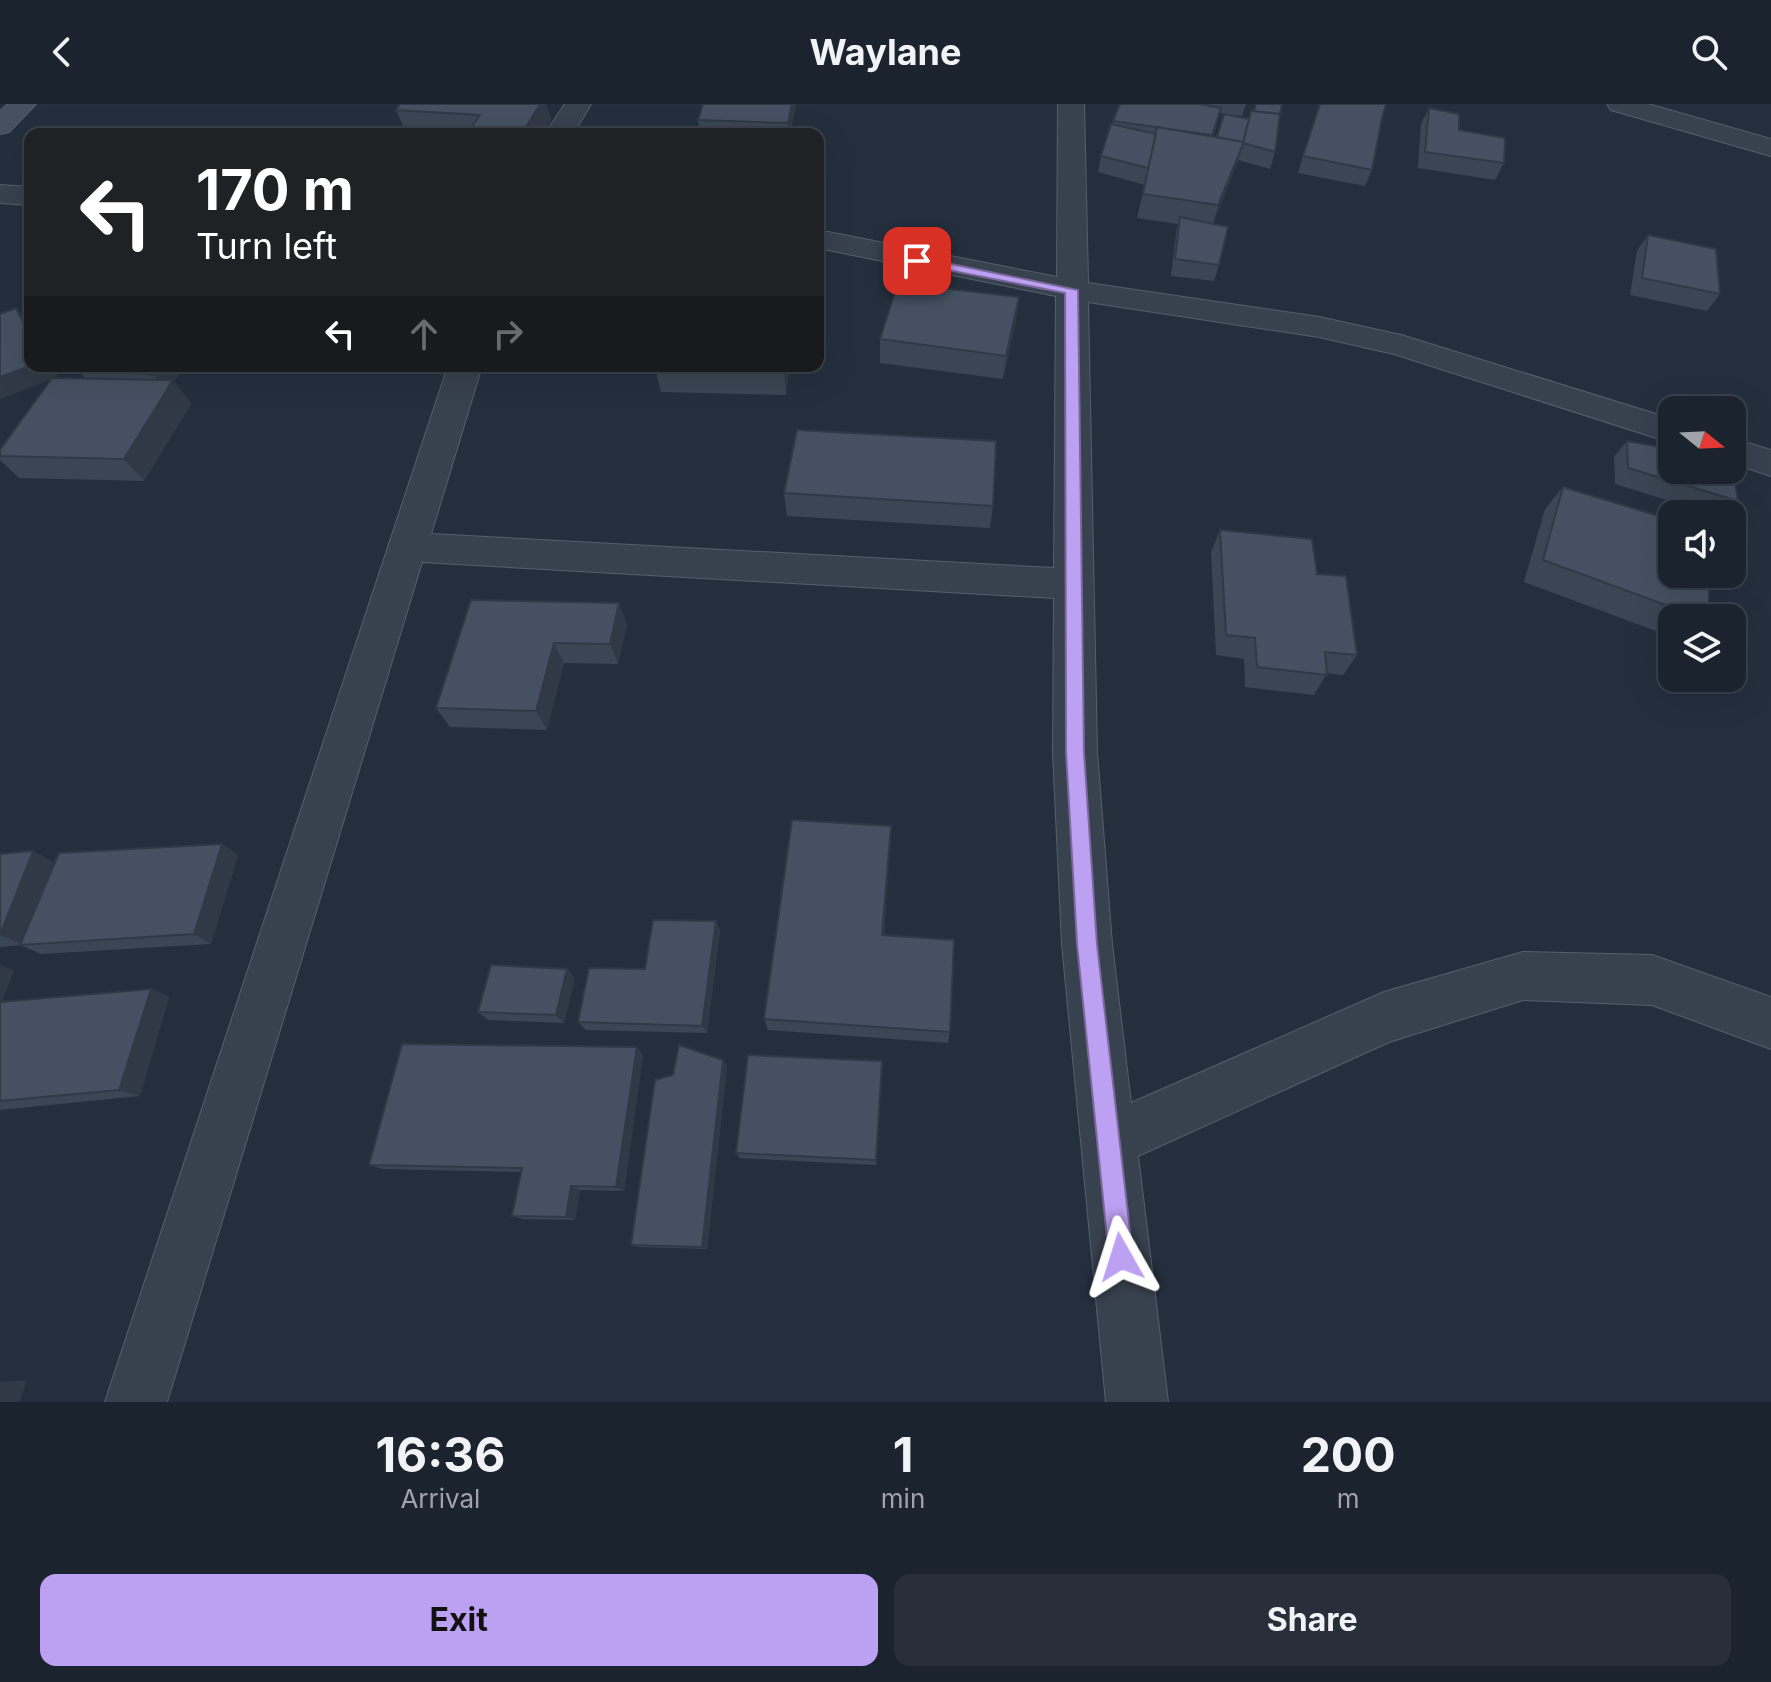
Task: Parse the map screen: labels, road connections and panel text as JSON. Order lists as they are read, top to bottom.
{
  "north": "right",
  "page": {
    "header": "Waylane",
    "turn": ["170 m", "Turn left"],
    "eta": [
      "16:36",
      "Arrival",
      "1",
      "min",
      "200",
      "m"
    ],
    "buttons": ["Exit", "Share"]
  }
}
